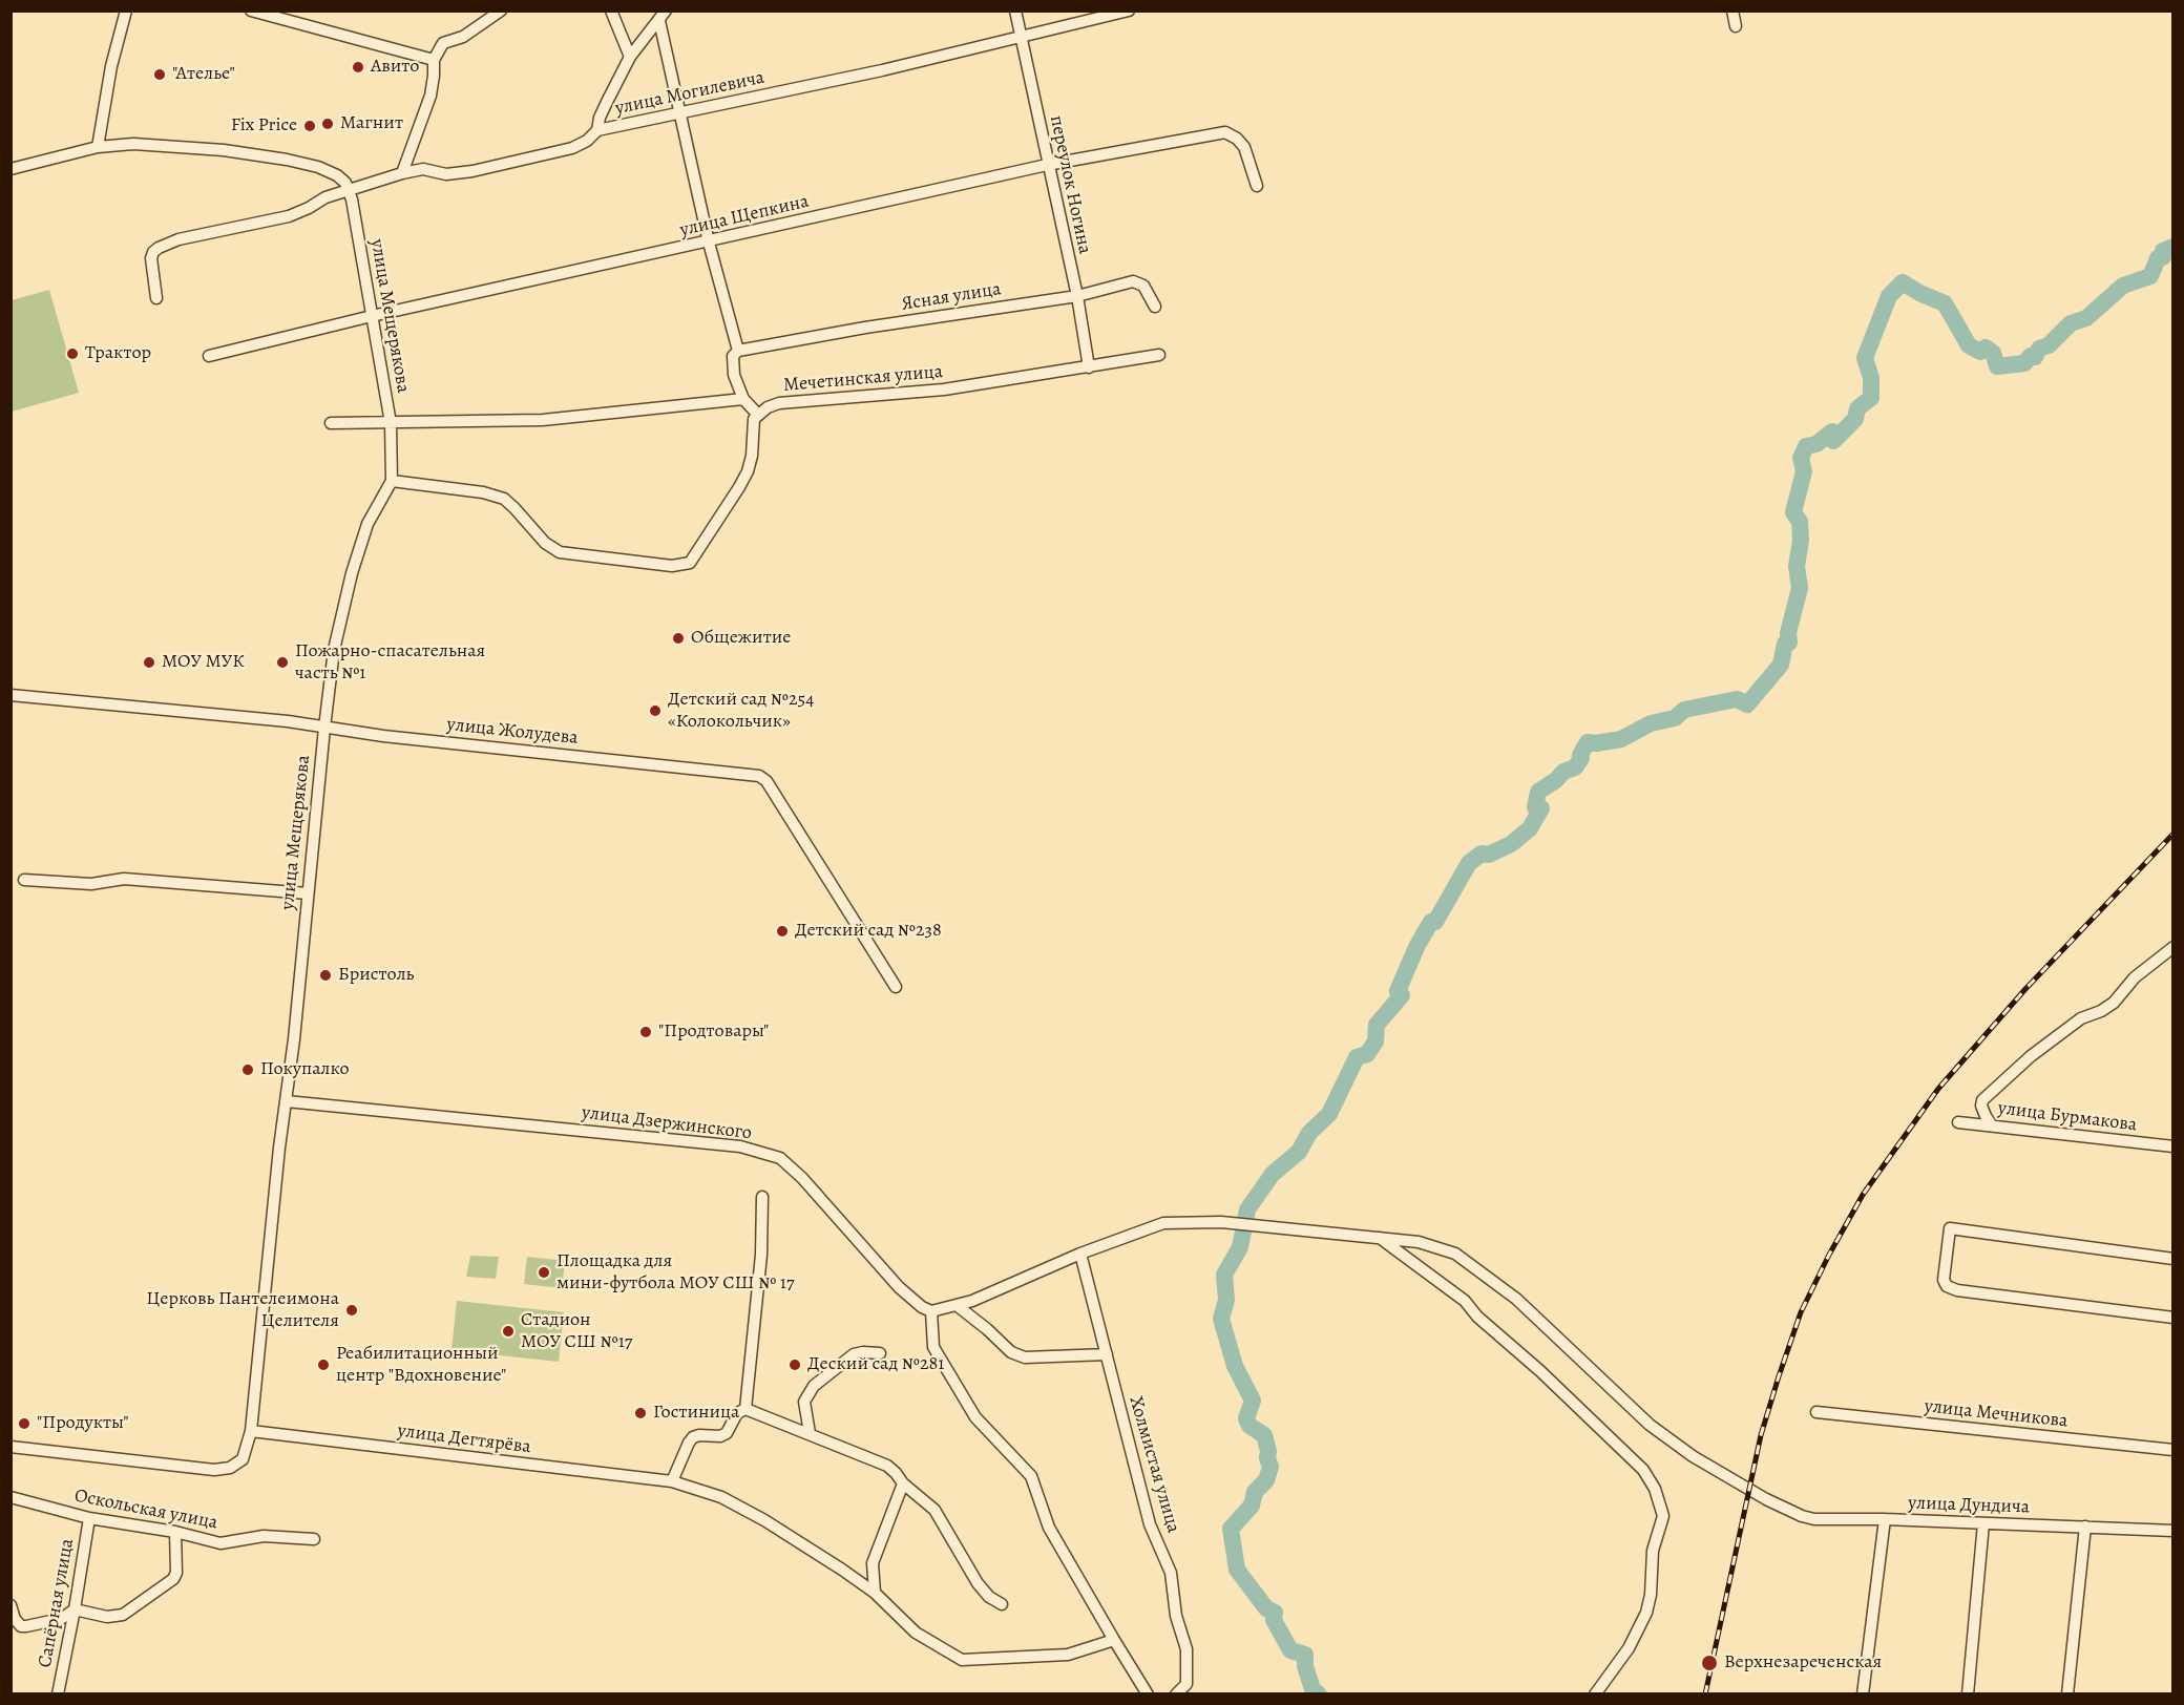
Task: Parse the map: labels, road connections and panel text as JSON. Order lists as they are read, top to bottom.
{
  "streets": {
    "street": [
      "улица Могилевича",
      "переулок Ногина",
      "улица Щепкина",
      "Ясная улица",
      "улица Мещерякова",
      "Мечетинская улица",
      "улица Жолудева",
      "улица Бурмакова",
      "улица Дзержинского",
      "улица Мечникова",
      "улица Дегтярёва",
      "Холмистая улица",
      "улица Дундича",
      "Оскольская улица",
      "Сапёрная улица"
    ]
  },
  "crossings": [
    ["улица Могилевича", "переулок Ногина"],
    ["улица Могилевича", "улица Мещерякова"],
    ["переулок Ногина", "улица Щепкина"],
    ["переулок Ногина", "Ясная улица"],
    ["переулок Ногина", "Мечетинская улица"],
    ["улица Щепкина", "улица Мещерякова"],
    ["улица Мещерякова", "улица Жолудева"],
    ["улица Мещерякова", "улица Дзержинского"],
    ["улица Мещерякова", "улица Дегтярёва"],
    ["Холмистая улица", "улица Дундича"],
    ["Оскольская улица", "Сапёрная улица"]
  ],
  "places": [
    "Авито",
    "\"Ателье\"",
    "Магнит",
    "Fix Price",
    "Трактор",
    "Общежитие",
    "МОУ МУК",
    "Пожарно-спасательная часть №1",
    "Детский сад №254 «Колокольчик»",
    "Детский сад №238",
    "Бристоль",
    "\"Продтовары\"",
    "Покупалко",
    "Площадка для мини-футбола МОУ СШ № 17",
    "Церковь Пантелеимона Целителя",
    "Стадион МОУ СШ №17",
    "Реабилитационный центр \"Вдохновение\"",
    "Деский сад №281",
    "Гостиница",
    "\"Продукты\"",
    "Верхнезареченская"
  ]
}
